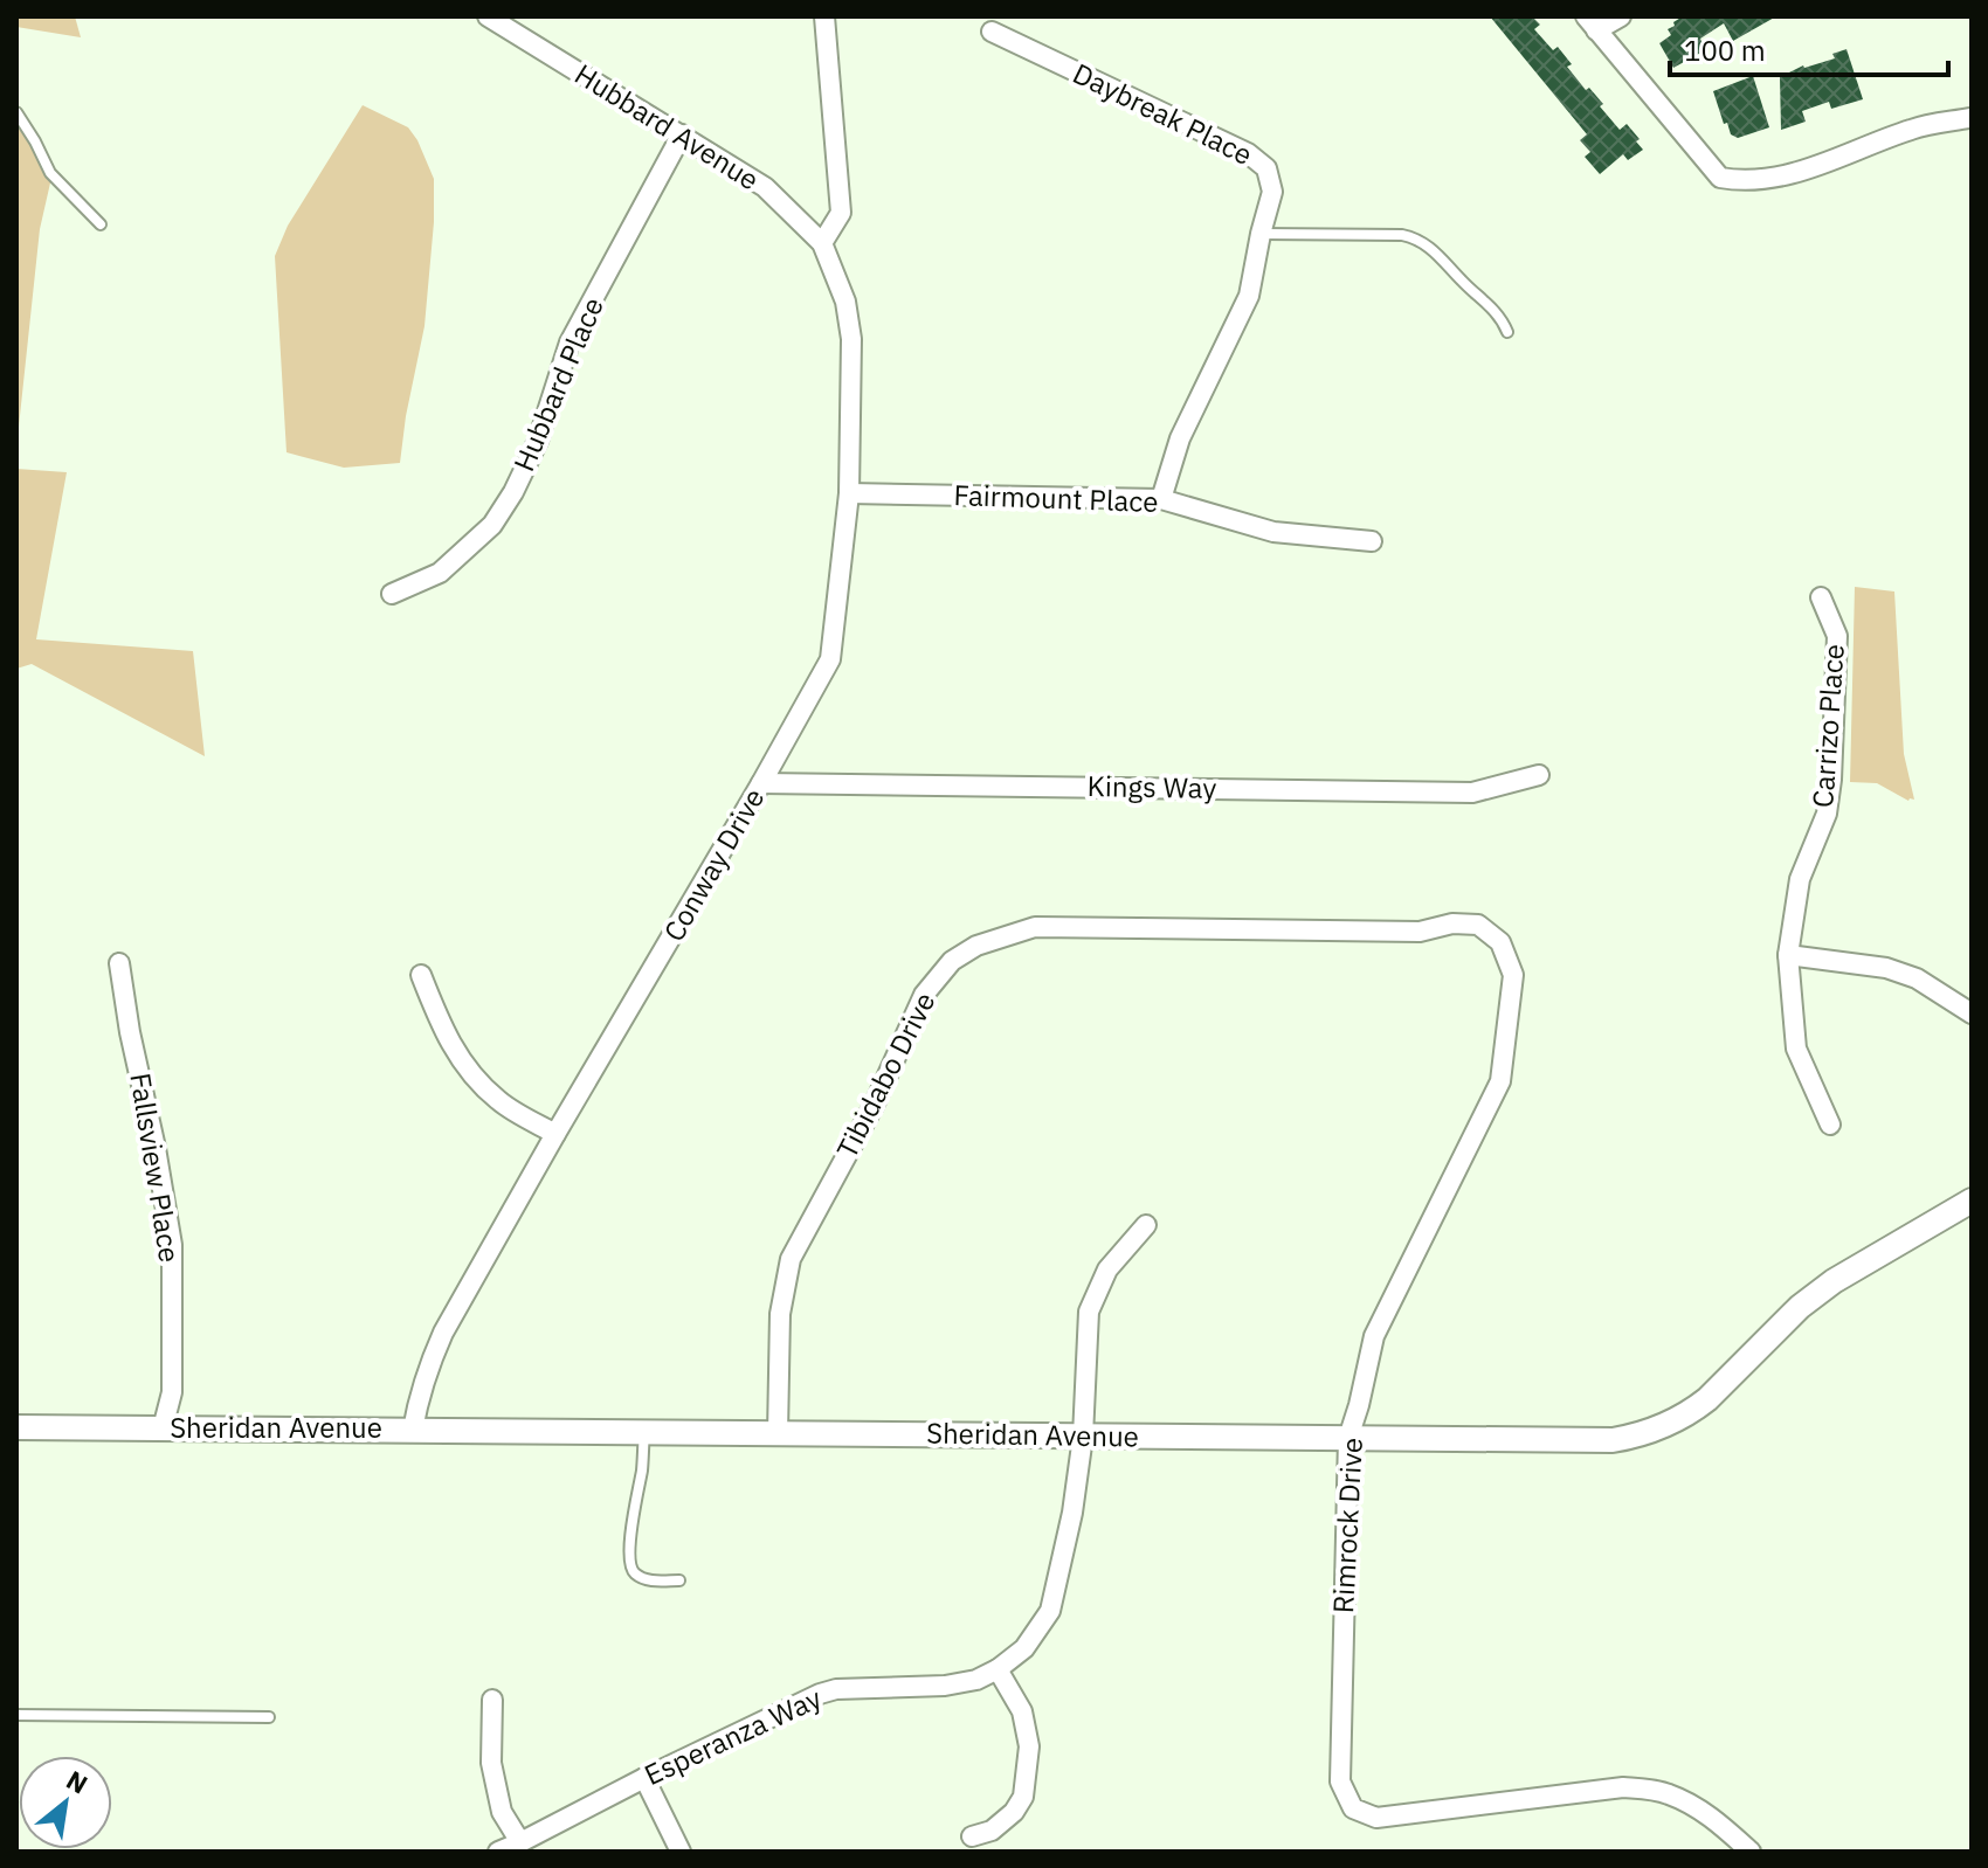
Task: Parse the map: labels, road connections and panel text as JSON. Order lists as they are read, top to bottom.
{
  "streets": {
    "street": [
      "Daybreak Place",
      "Hubbard Avenue",
      "Hubbard Place",
      "Fairmount Place",
      "Carrizo Place",
      "Kings Way",
      "Conway Drive",
      "Tibidabo Drive",
      "Fallsview Place",
      "Sheridan Avenue",
      "Rimrock Drive",
      "Esperanza Way"
    ]
  },
  "crossings": [
    ["Daybreak Place", "Fairmount Place"],
    ["Hubbard Avenue", "Hubbard Place"],
    ["Hubbard Avenue", "Conway Drive"],
    ["Fairmount Place", "Conway Drive"],
    ["Kings Way", "Conway Drive"],
    ["Conway Drive", "Sheridan Avenue"],
    ["Tibidabo Drive", "Sheridan Avenue"],
    ["Tibidabo Drive", "Rimrock Drive"],
    ["Fallsview Place", "Sheridan Avenue"],
    ["Sheridan Avenue", "Rimrock Drive"],
    ["Sheridan Avenue", "Esperanza Way"]
  ],
  "scale_bar": "100 m",
  "north": "top right"
}
